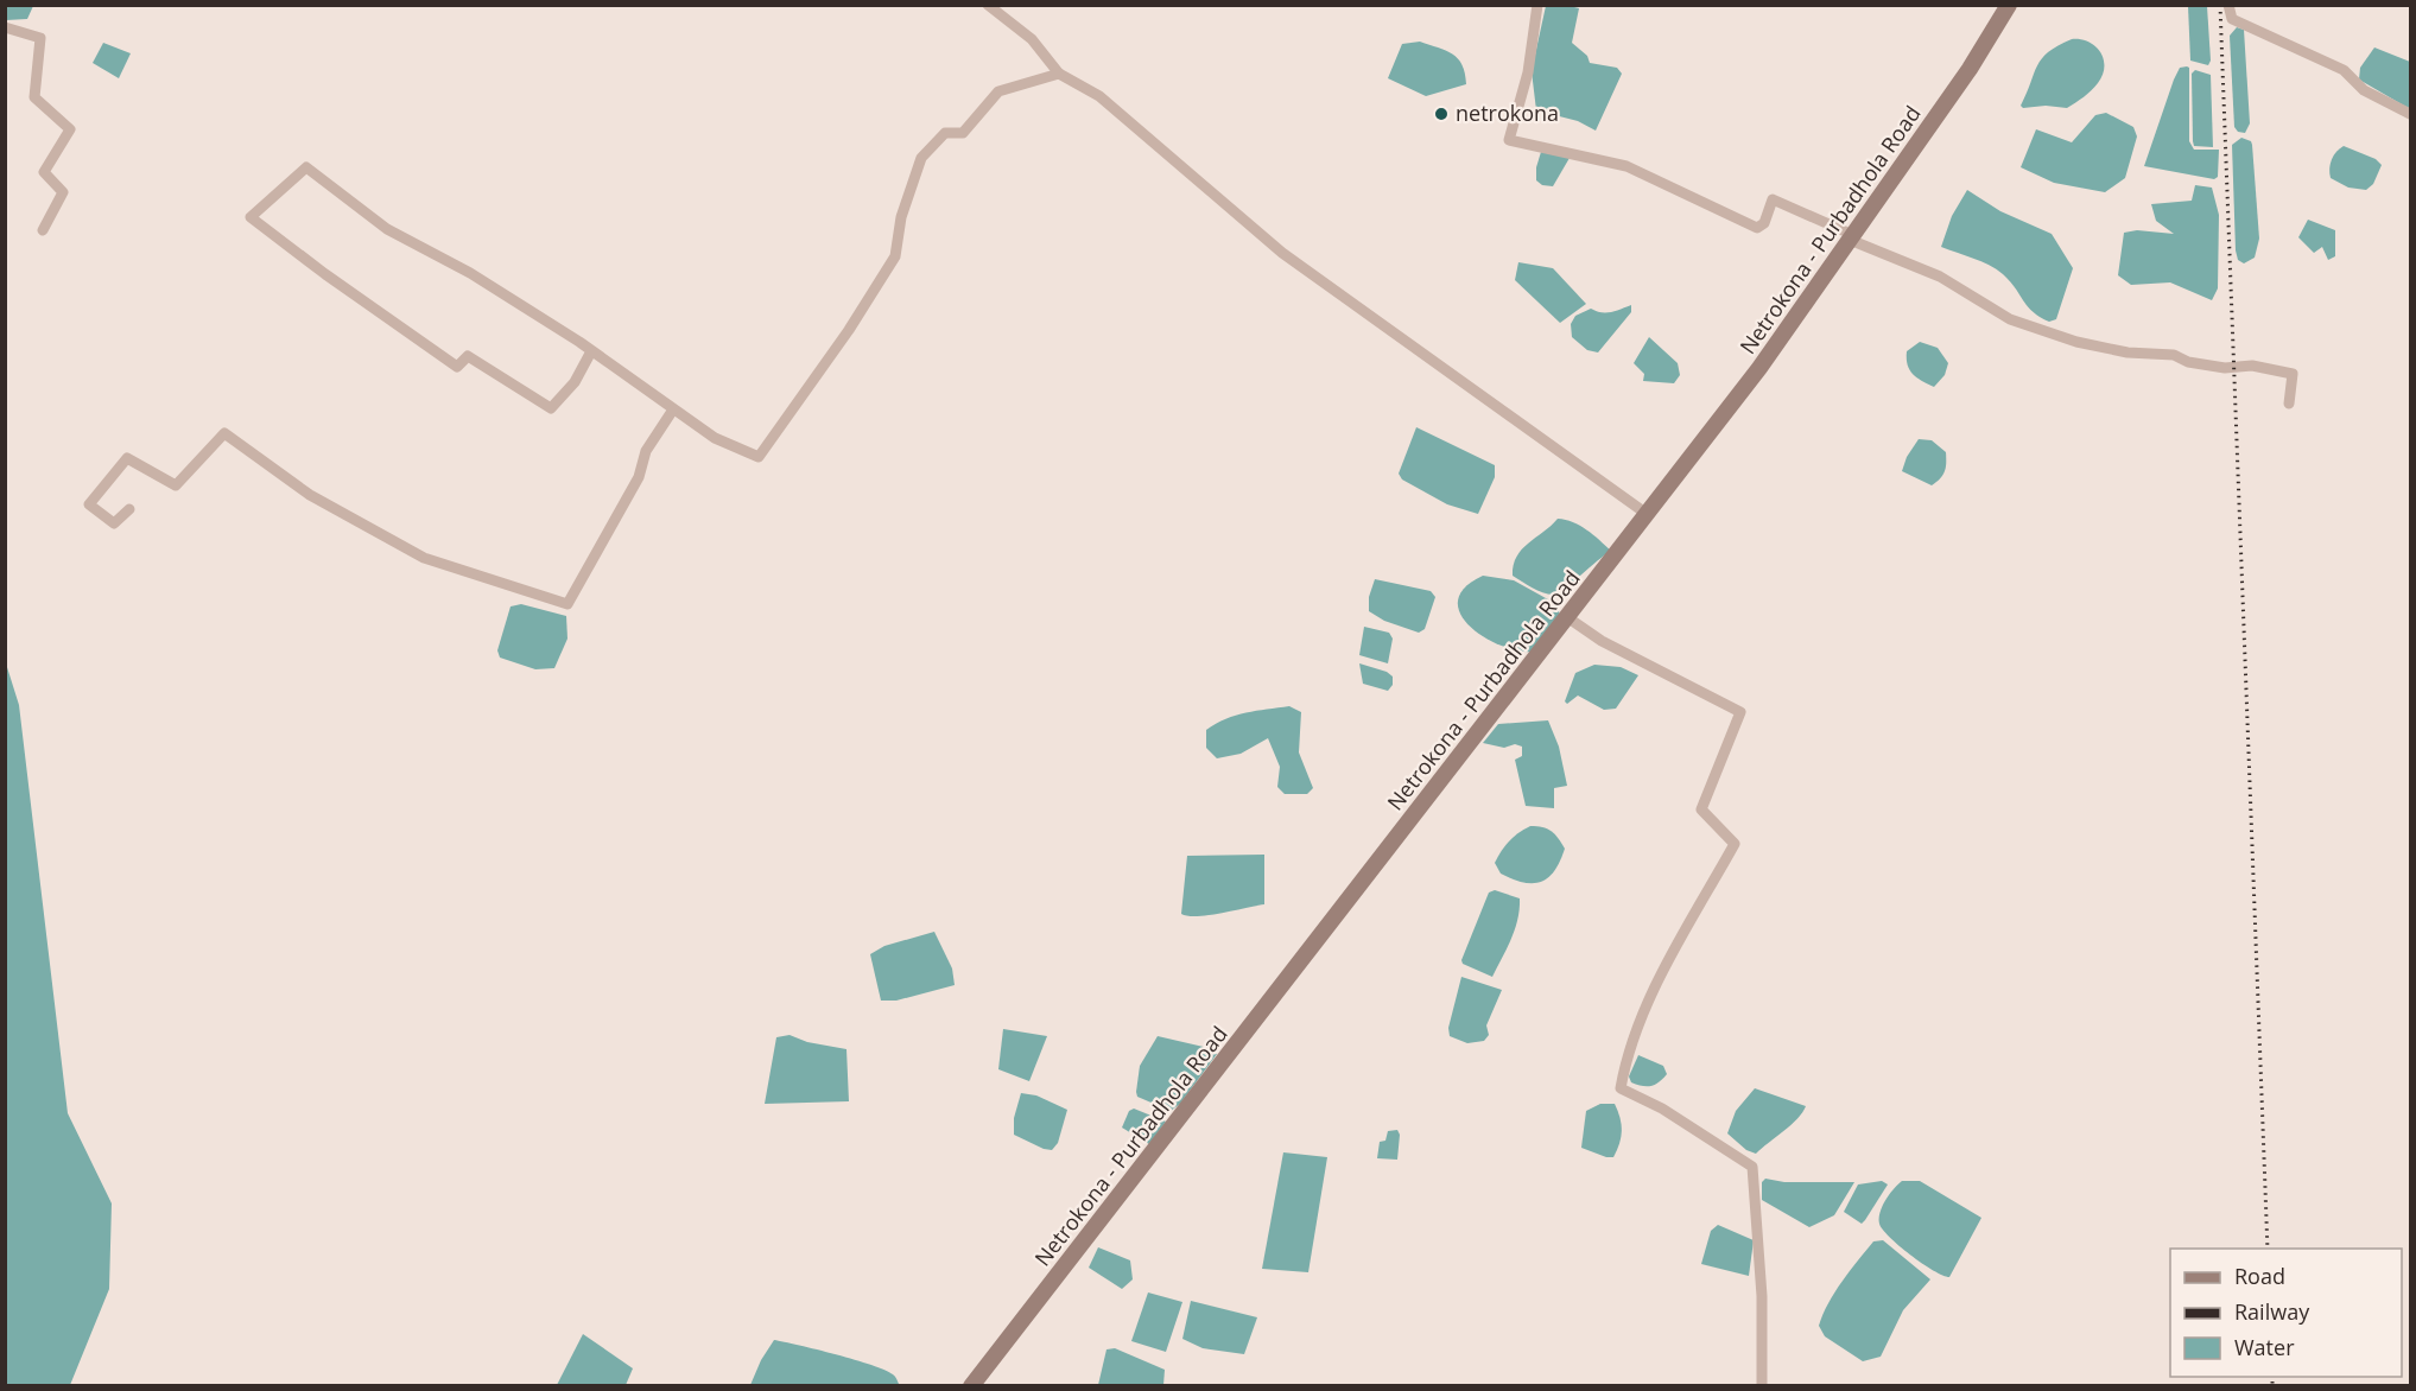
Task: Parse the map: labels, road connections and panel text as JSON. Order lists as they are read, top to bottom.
{
  "streets": {
    "main road": ["Netrokona - Purbadhola Road"]
  },
  "places": ["netrokona"],
  "legend": ["Road", "Railway", "Water"]
}
